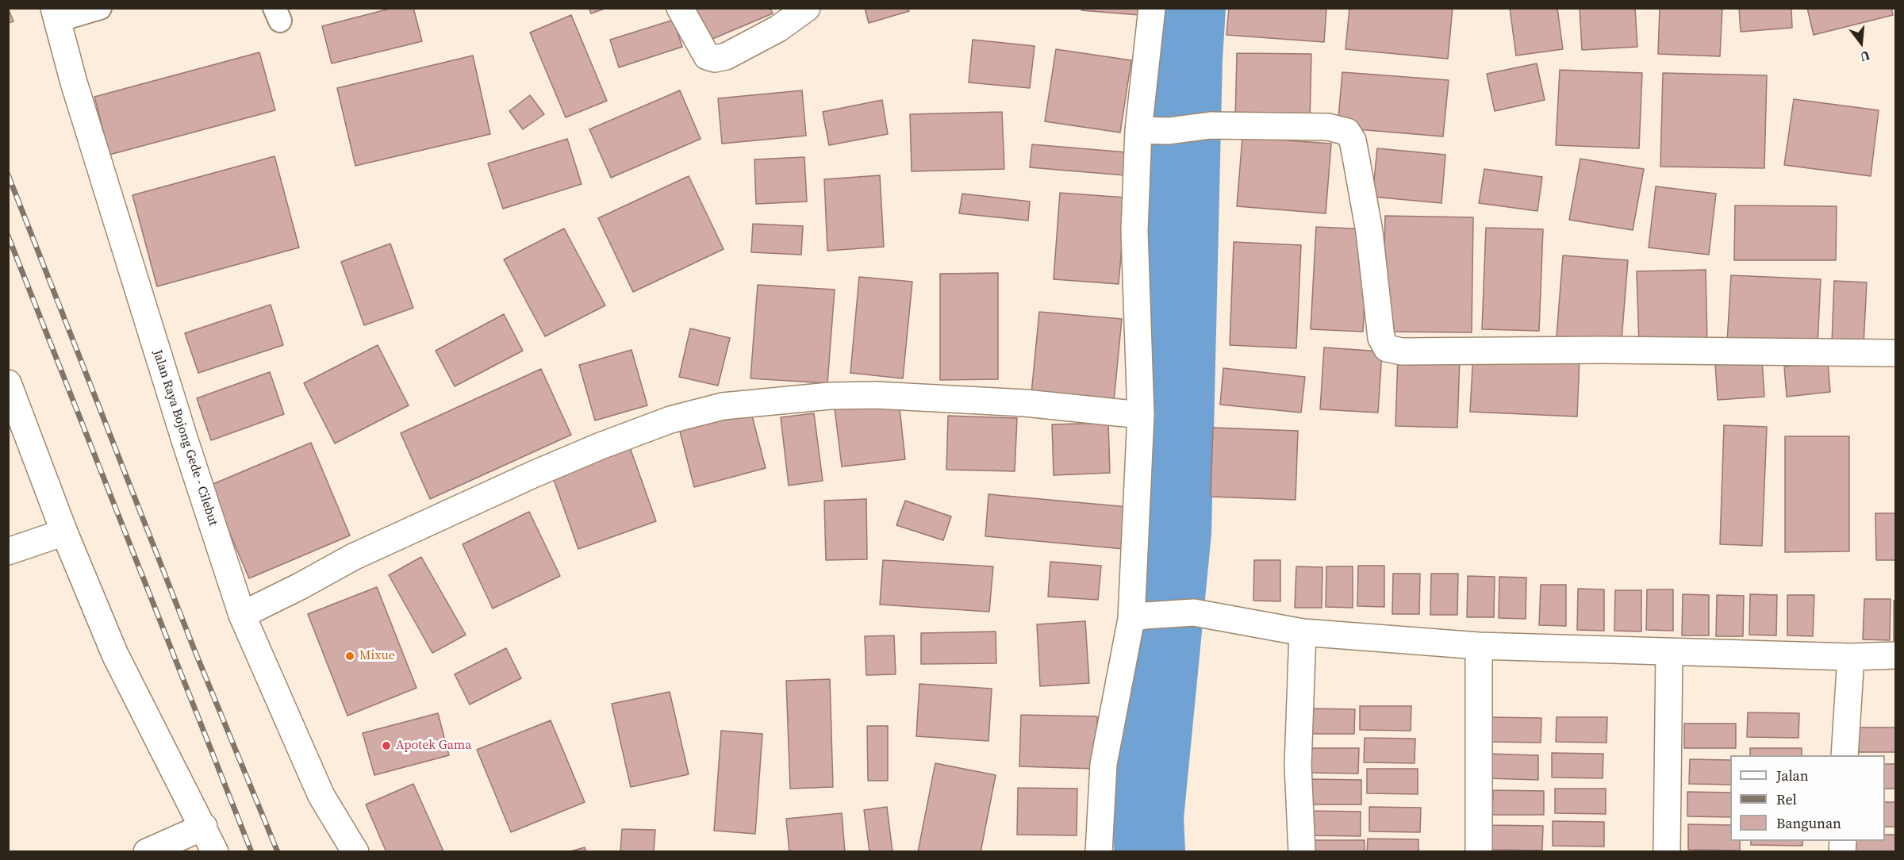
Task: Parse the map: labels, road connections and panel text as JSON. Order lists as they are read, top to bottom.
{
  "streets": {
    "street": ["Jalan Raya Bojong Gede - Cilebut"]
  },
  "places": ["Mixue", "Apotek Gama"],
  "legend": ["Jalan", "Rel", "Bangunan"],
  "north": "bottom"
}
